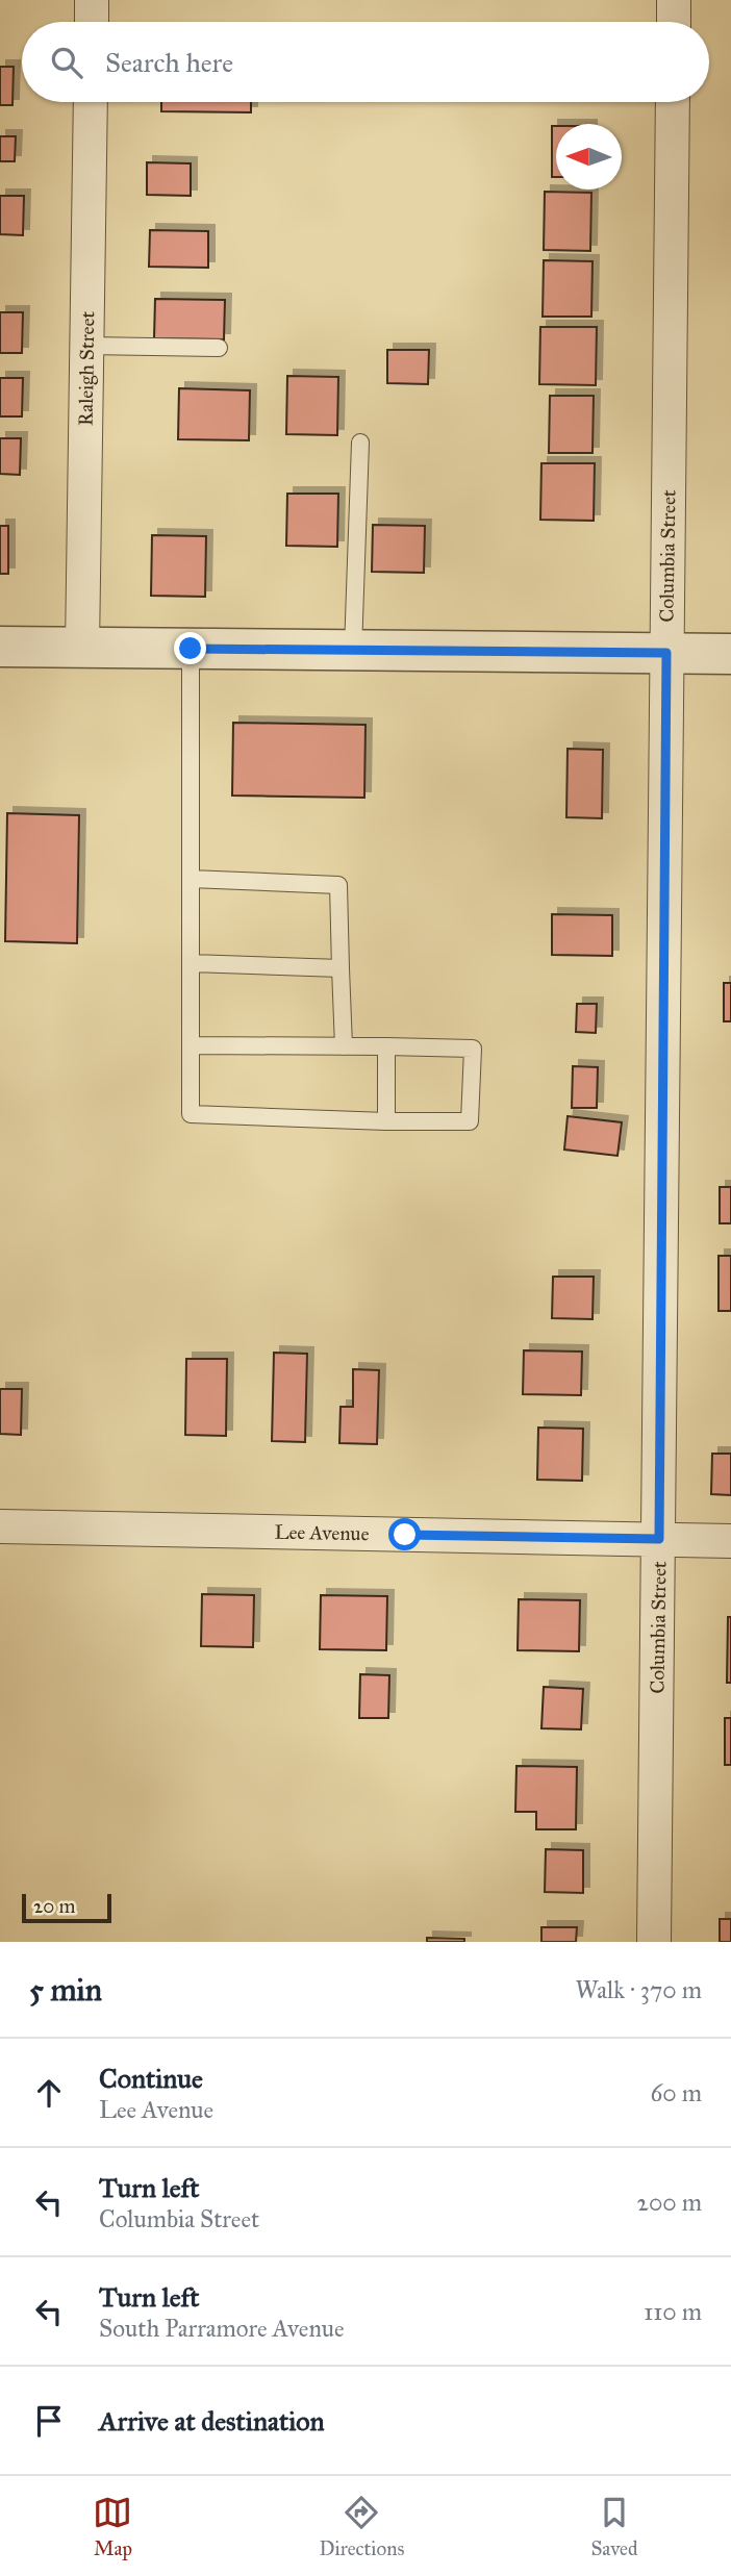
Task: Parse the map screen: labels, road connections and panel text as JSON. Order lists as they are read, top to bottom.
{
  "streets": {
    "street": ["Raleigh Street", "Columbia Street", "Lee Avenue"]
  },
  "crossings": [
    ["Columbia Street", "Lee Avenue"]
  ],
  "scale_bar": "20 m",
  "north": "left",
  "page": {
    "search": "Search here",
    "scale": "20 m",
    "heading": ["5 min", "Walk · 370 m"],
    "list": [
      ["Continue", "Lee Avenue", "60 m"],
      ["Turn left", "Columbia Street", "200 m"],
      ["Turn left", "South Parramore Avenue", "110 m"],
      "Arrive at destination"
    ],
    "nav": ["Map", "Directions", "Saved"]
  }
}
